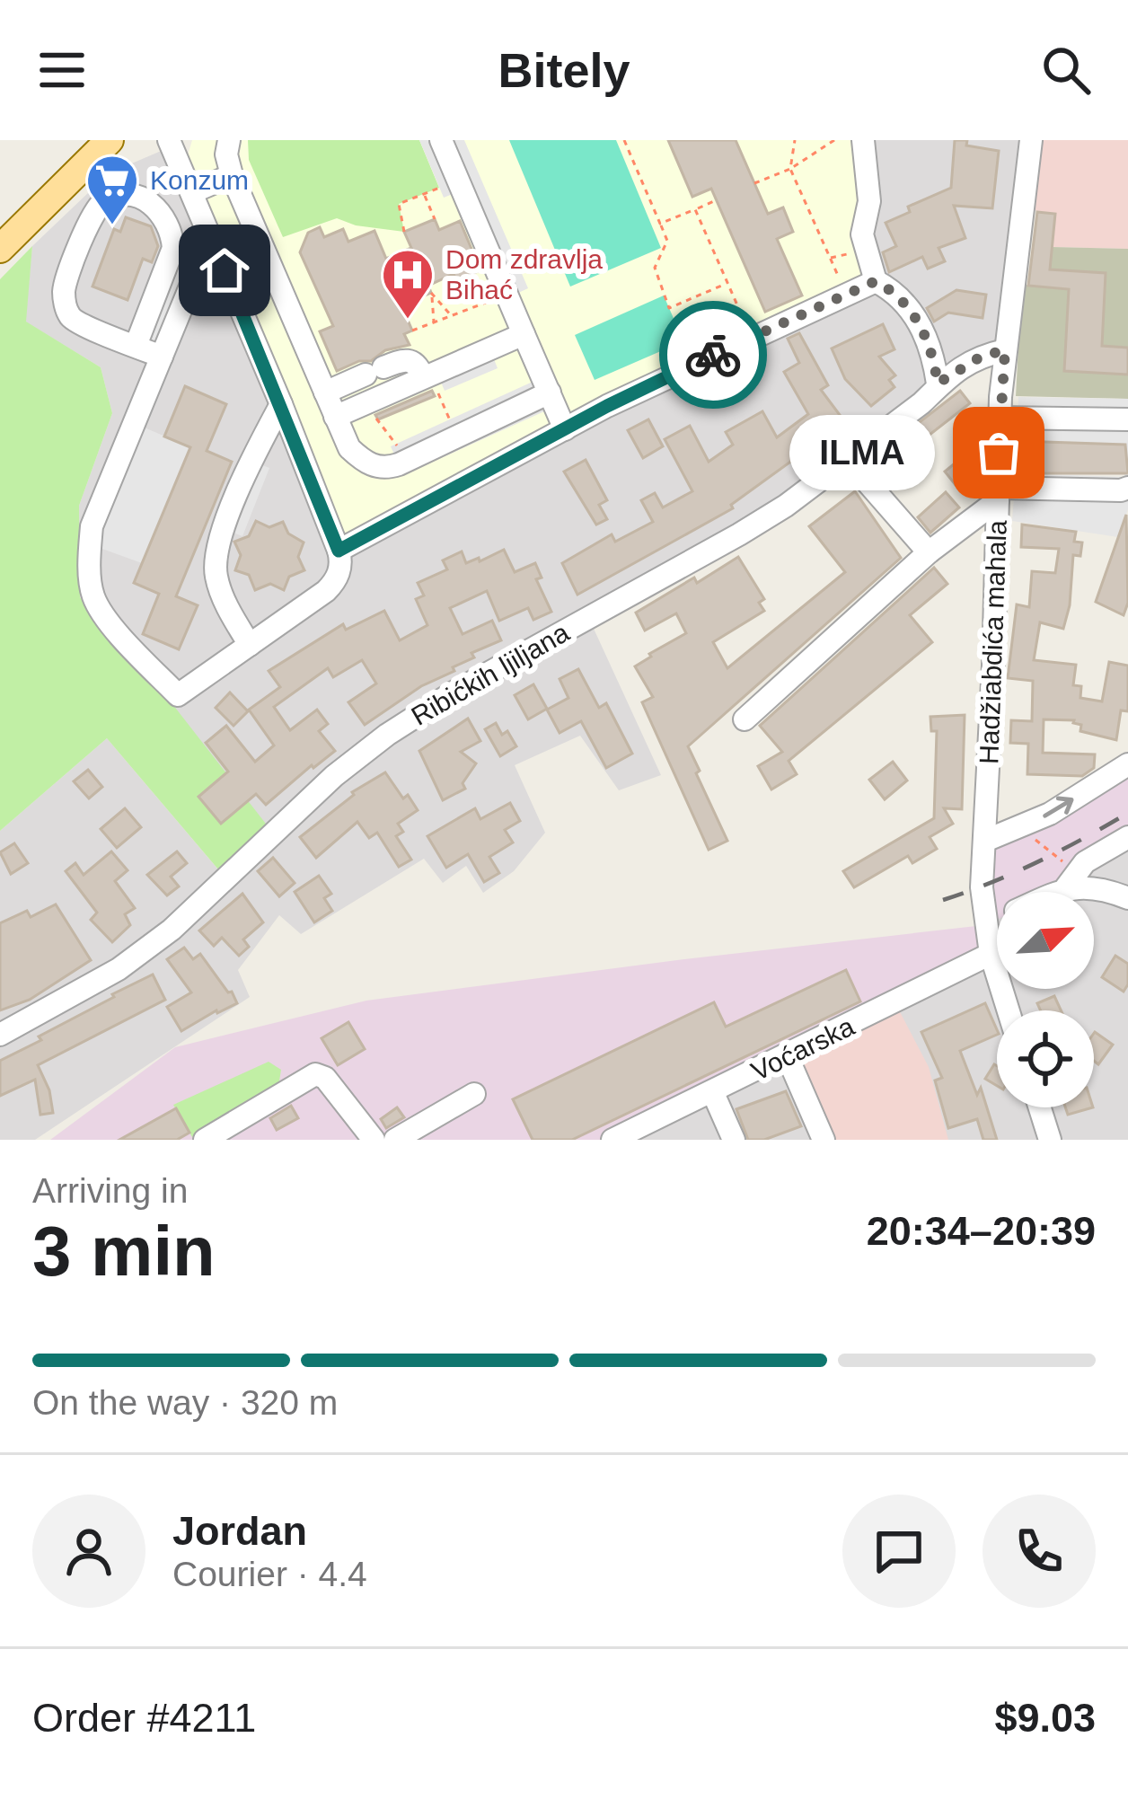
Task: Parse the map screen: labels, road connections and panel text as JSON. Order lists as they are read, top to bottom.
{
  "streets": {
    "street": ["Hadžiabdića mahala", "Ribićkih ljiljana", "Voćarska"]
  },
  "crossings": [
    ["Hadžiabdića mahala", "Ribićkih ljiljana"],
    ["Hadžiabdića mahala", "Voćarska"]
  ],
  "places": {
    "supermarket": ["Konzum"],
    "hospital": ["Dom zdravlja Bihać"],
    "other": ["ILMA"]
  },
  "north": "top right",
  "page": {
    "header": "Bitely",
    "bubble": "ILMA",
    "heading": ["3 min", "Arriving in", "20:34–20:39"],
    "panel": [
      "Jordan",
      "Courier · 4.4",
      "Order #4211",
      "$9.03"
    ],
    "bar": "On the way · 320 m"
  }
}
